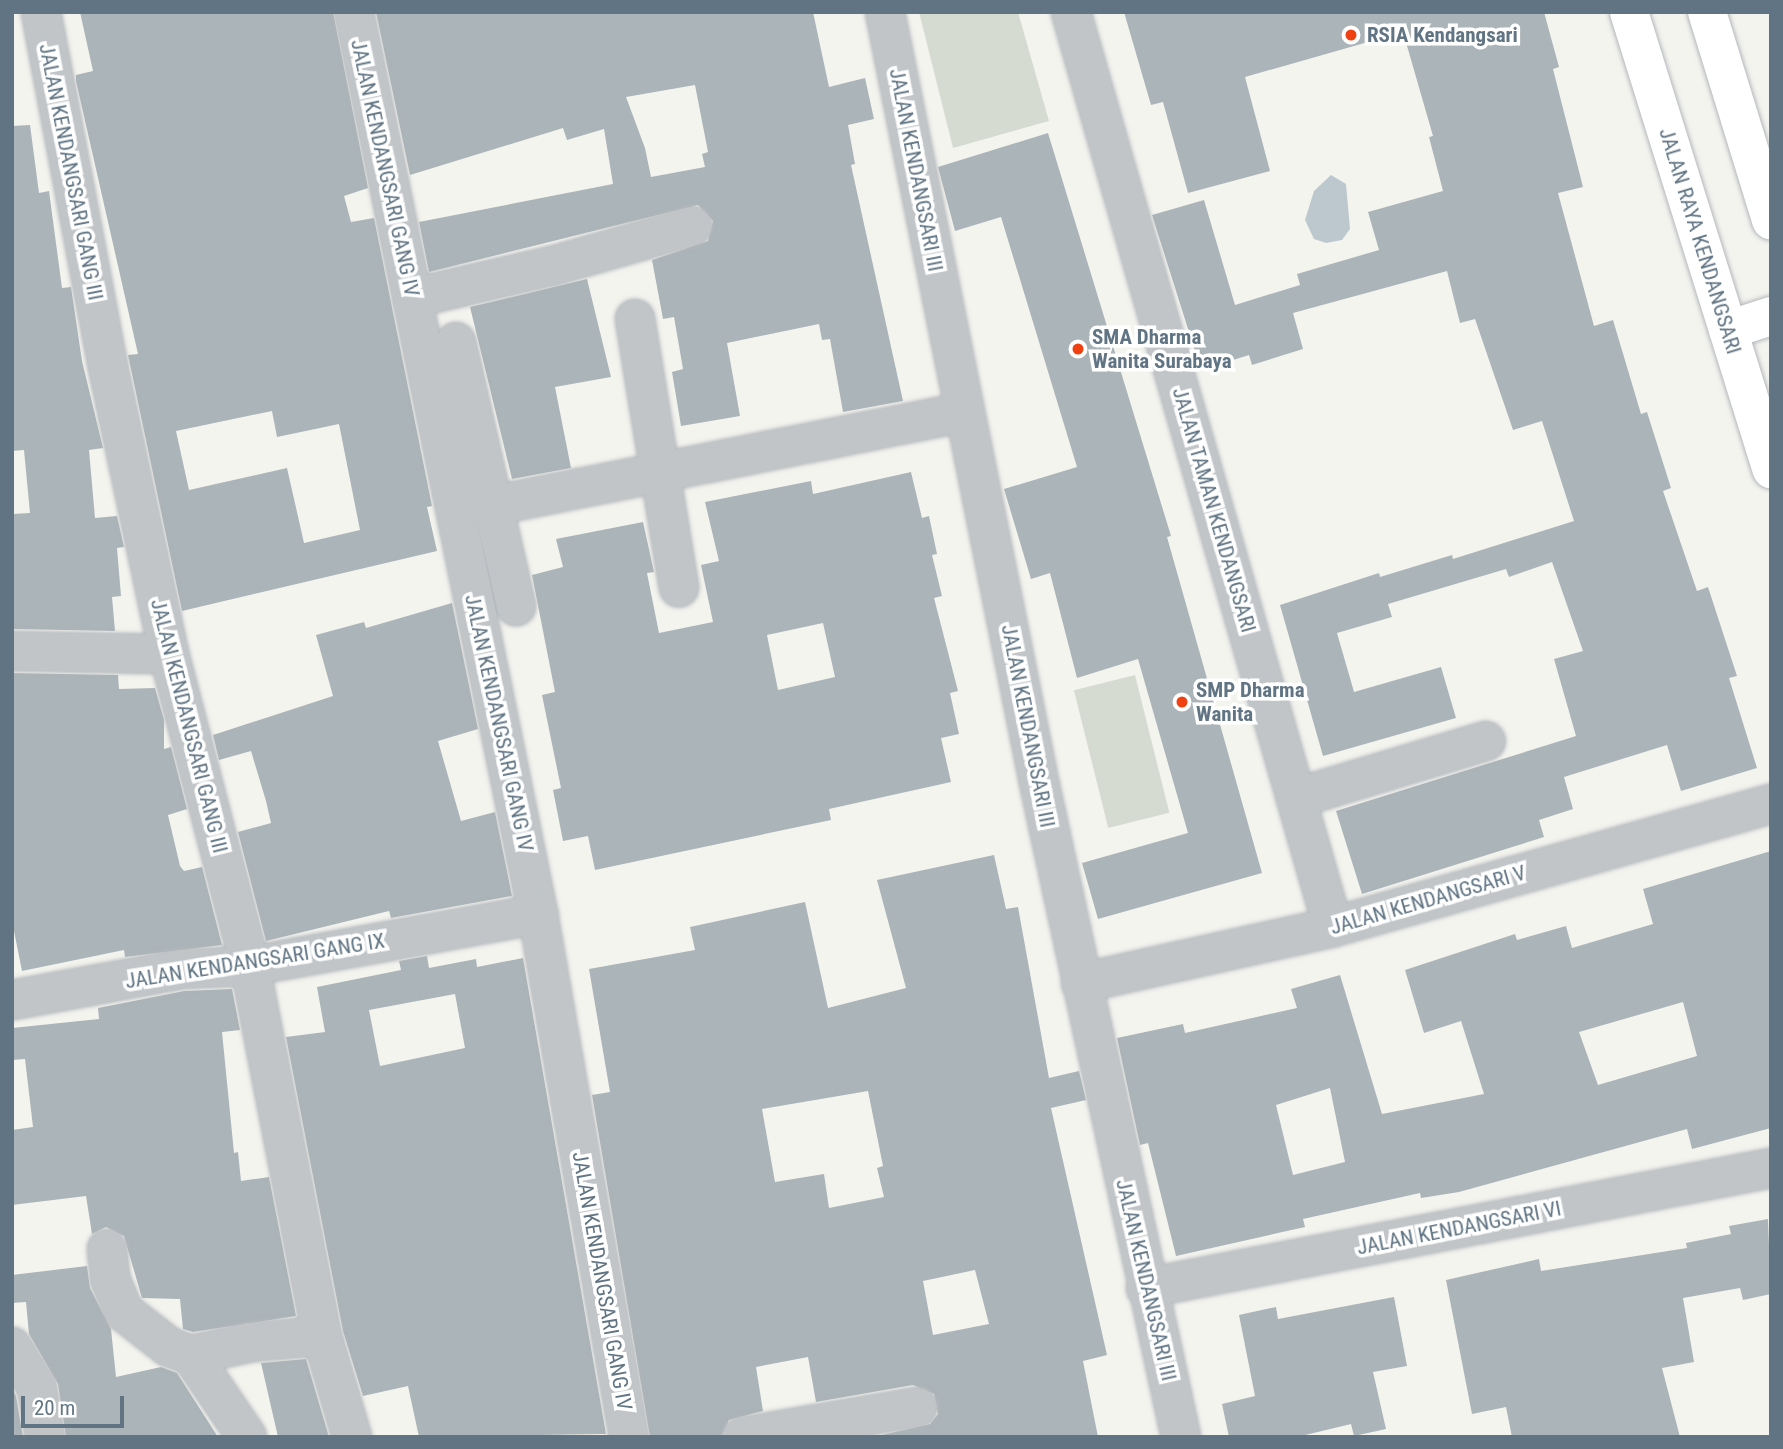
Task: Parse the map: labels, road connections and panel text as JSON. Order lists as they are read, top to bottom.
{
  "streets": {
    "main road": ["JALAN RAYA KENDANGSARI"],
    "street": [
      "JALAN KENDANGSARI GANG IV",
      "JALAN KENDANGSARI III",
      "JALAN KENDANGSARI GANG III",
      "JALAN TAMAN KENDANGSARI",
      "JALAN KENDANGSARI V",
      "JALAN KENDANGSARI GANG IX",
      "JALAN KENDANGSARI VI"
    ]
  },
  "crossings": [
    ["JALAN KENDANGSARI GANG IV", "JALAN KENDANGSARI GANG IX"],
    ["JALAN KENDANGSARI III", "JALAN KENDANGSARI V"],
    ["JALAN KENDANGSARI III", "JALAN KENDANGSARI VI"],
    ["JALAN KENDANGSARI GANG III", "JALAN KENDANGSARI GANG IX"],
    ["JALAN TAMAN KENDANGSARI", "JALAN KENDANGSARI V"]
  ],
  "places": ["RSIA Kendangsari", "SMA Dharma Wanita Surabaya", "SMP Dharma Wanita"],
  "scale_bar": "20 m"
}
